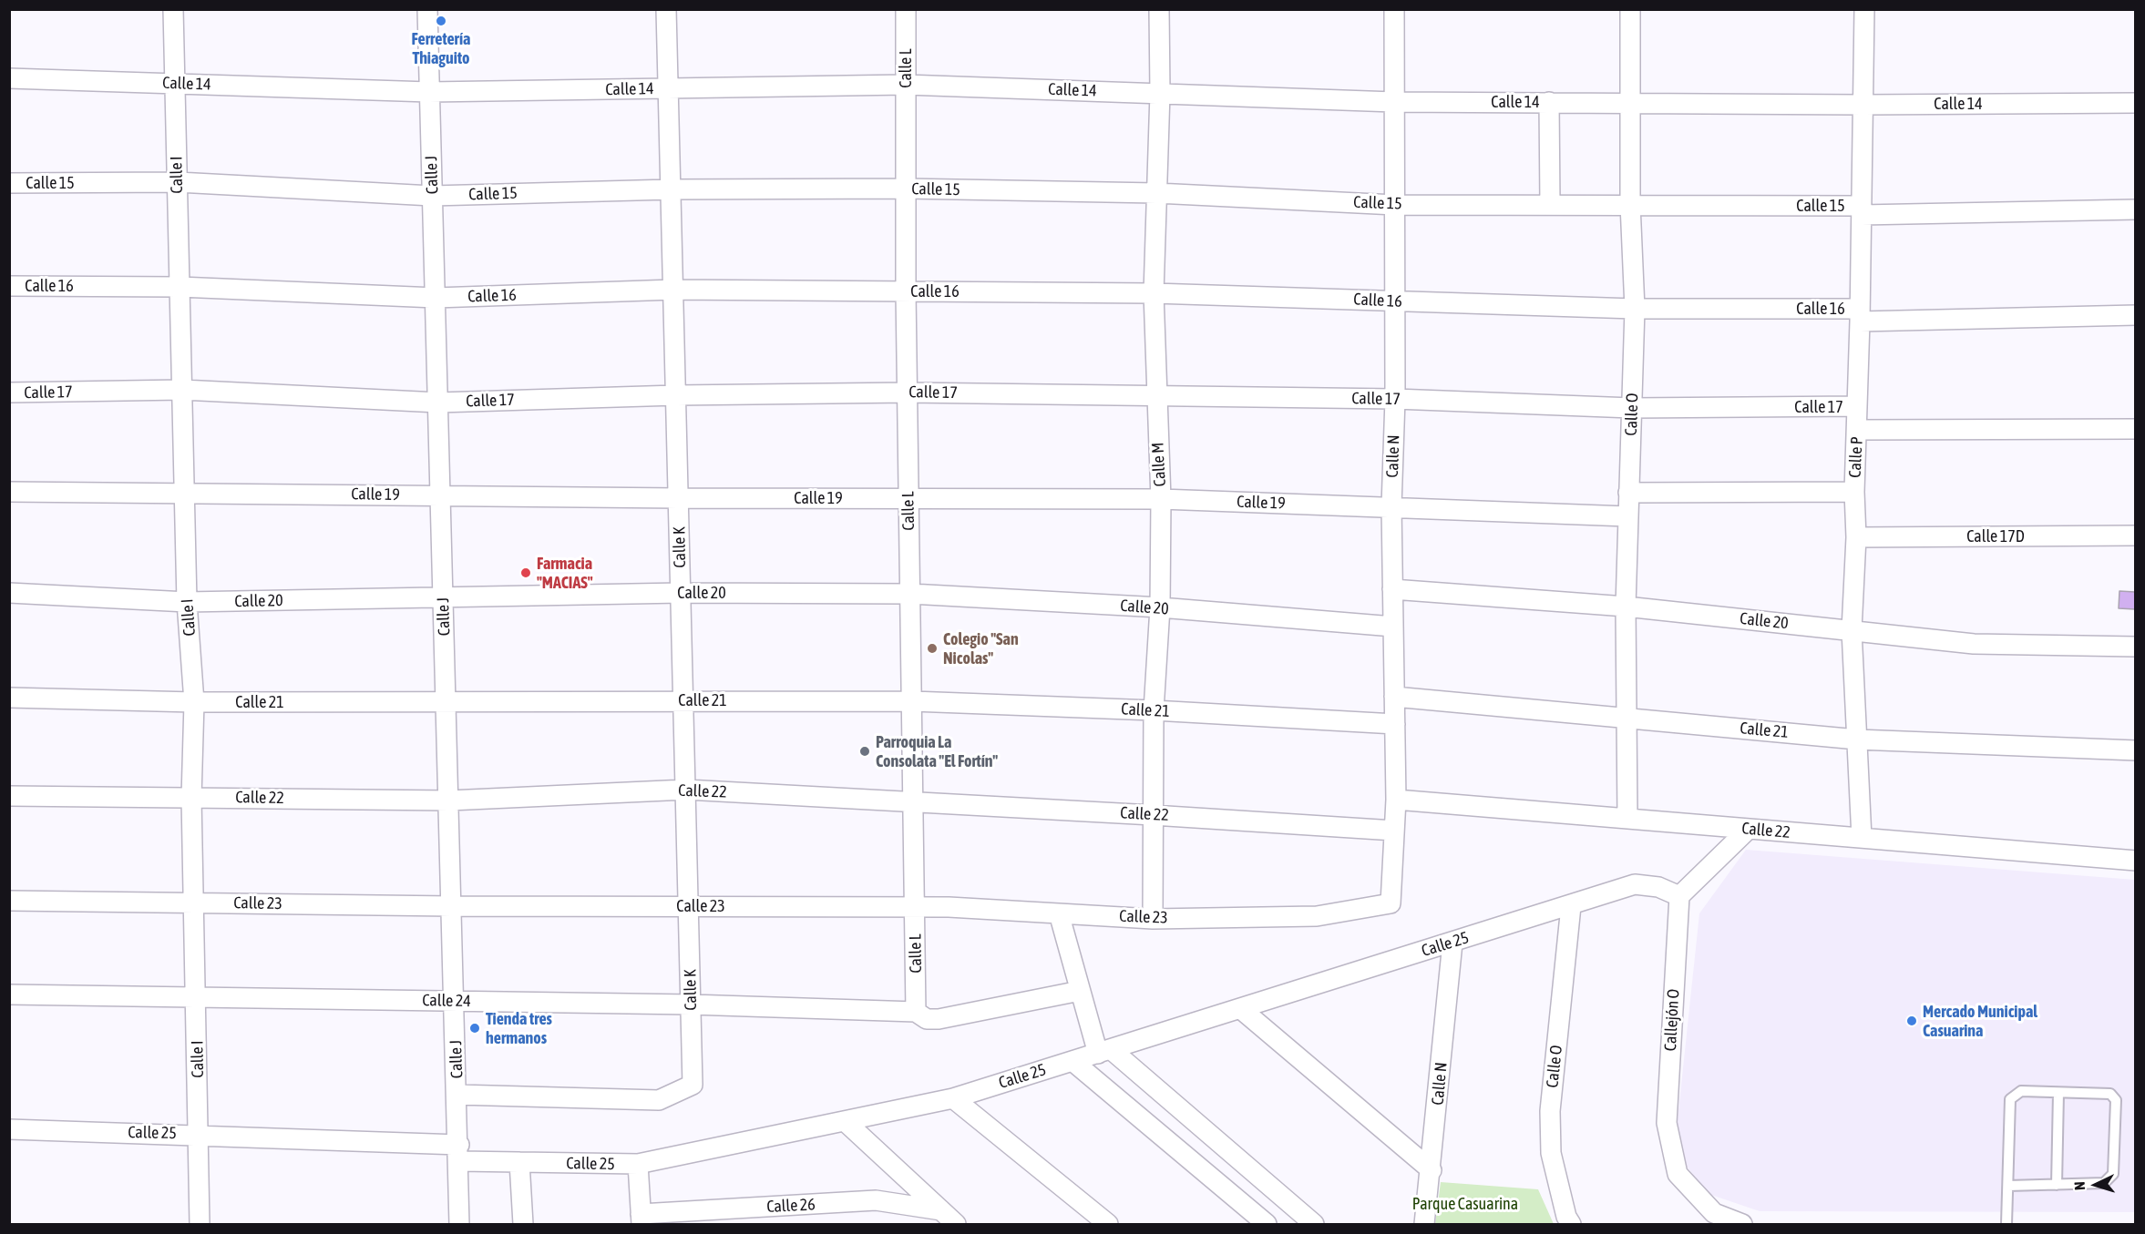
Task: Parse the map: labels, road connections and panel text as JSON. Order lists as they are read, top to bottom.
{
  "streets": {
    "street": [
      "Calle L",
      "Calle 14",
      "Calle I",
      "Calle J",
      "Calle 15",
      "Calle 16",
      "Calle 17",
      "Calle O",
      "Calle N",
      "Calle P",
      "Calle M",
      "Calle 19",
      "Calle 17D",
      "Calle K",
      "Calle 20",
      "Calle 21",
      "Calle 22",
      "Calle 23",
      "Calle 25",
      "Calle 24",
      "Callejón O",
      "Calle 26"
    ]
  },
  "crossings": [
    ["Calle L", "Calle 14"],
    ["Calle L", "Calle 15"],
    ["Calle L", "Calle 16"],
    ["Calle L", "Calle 17"],
    ["Calle L", "Calle 19"],
    ["Calle L", "Calle 20"],
    ["Calle L", "Calle 21"],
    ["Calle L", "Calle 22"],
    ["Calle L", "Calle 23"],
    ["Calle L", "Calle 24"],
    ["Calle 14", "Calle I"],
    ["Calle 14", "Calle J"],
    ["Calle 14", "Calle O"],
    ["Calle 14", "Calle N"],
    ["Calle 14", "Calle P"],
    ["Calle 14", "Calle M"],
    ["Calle 14", "Calle K"],
    ["Calle I", "Calle 15"],
    ["Calle I", "Calle 16"],
    ["Calle I", "Calle 17"],
    ["Calle I", "Calle 19"],
    ["Calle I", "Calle 20"],
    ["Calle I", "Calle 21"],
    ["Calle I", "Calle 22"],
    ["Calle I", "Calle 23"],
    ["Calle I", "Calle 25"],
    ["Calle I", "Calle 24"],
    ["Calle J", "Calle 15"],
    ["Calle J", "Calle 16"],
    ["Calle J", "Calle 17"],
    ["Calle J", "Calle 19"],
    ["Calle J", "Calle K"],
    ["Calle J", "Calle 20"],
    ["Calle J", "Calle 21"],
    ["Calle J", "Calle 22"],
    ["Calle J", "Calle 23"],
    ["Calle J", "Calle 25"],
    ["Calle J", "Calle 24"],
    ["Calle 15", "Calle O"],
    ["Calle 15", "Calle N"],
    ["Calle 15", "Calle P"],
    ["Calle 15", "Calle M"],
    ["Calle 15", "Calle K"],
    ["Calle 16", "Calle O"],
    ["Calle 16", "Calle N"],
    ["Calle 16", "Calle P"],
    ["Calle 16", "Calle M"],
    ["Calle 16", "Calle K"],
    ["Calle 17", "Calle O"],
    ["Calle 17", "Calle N"],
    ["Calle 17", "Calle P"],
    ["Calle 17", "Calle M"],
    ["Calle 17", "Calle K"],
    ["Calle O", "Calle 19"],
    ["Calle O", "Calle 20"],
    ["Calle O", "Calle 21"],
    ["Calle O", "Calle 22"],
    ["Calle O", "Calle 25"],
    ["Calle N", "Calle 19"],
    ["Calle N", "Calle 20"],
    ["Calle N", "Calle 21"],
    ["Calle N", "Calle 22"],
    ["Calle N", "Calle 23"],
    ["Calle N", "Calle 25"],
    ["Calle P", "Calle 17D"],
    ["Calle P", "Calle 20"],
    ["Calle P", "Calle 21"],
    ["Calle P", "Calle 22"],
    ["Calle M", "Calle 19"],
    ["Calle M", "Calle 20"],
    ["Calle M", "Calle 21"],
    ["Calle M", "Calle 22"],
    ["Calle M", "Calle 23"],
    ["Calle 19", "Calle K"],
    ["Calle K", "Calle 20"],
    ["Calle K", "Calle 21"],
    ["Calle K", "Calle 22"],
    ["Calle K", "Calle 23"],
    ["Calle K", "Calle 24"]
  ],
  "parks": ["Parque Casuarina"],
  "places": [
    "Ferretería Thiaguito",
    "Farmacia \"MACIAS\"",
    "Colegio \"San Nicolas\"",
    "Parroquia La Consolata \"El Fortín\"",
    "Mercado Municipal Casuarina",
    "Tienda tres hermanos"
  ],
  "north": "left"
}
